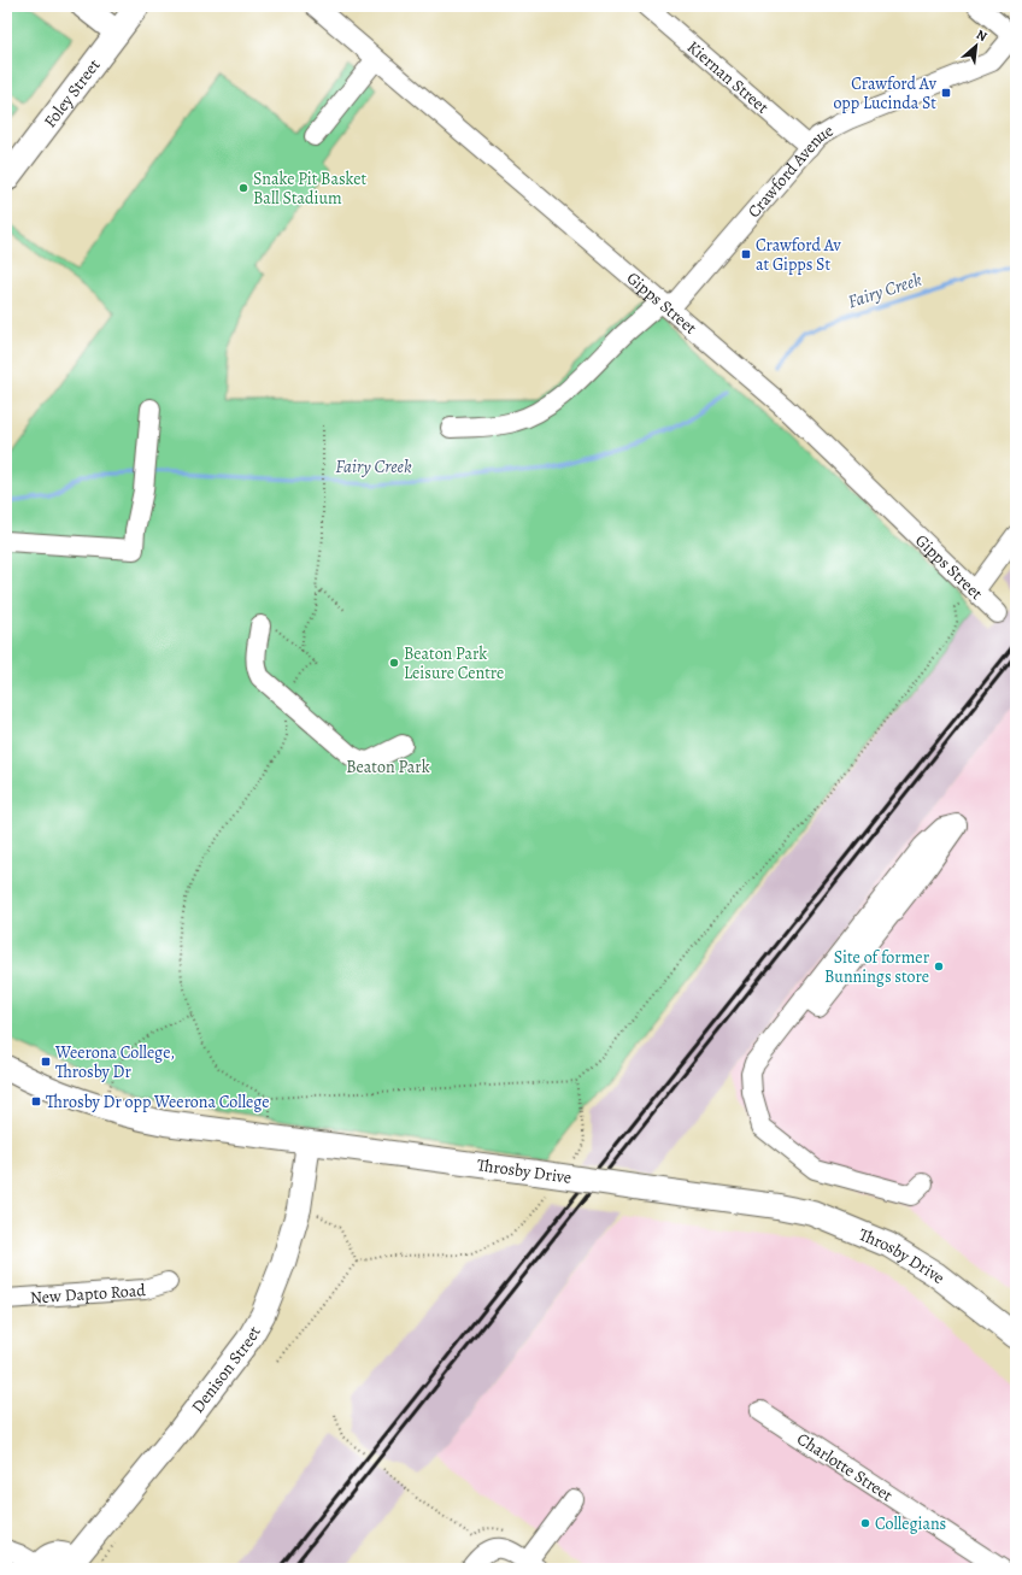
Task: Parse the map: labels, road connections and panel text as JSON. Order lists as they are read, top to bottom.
{
  "streets": {
    "main road": ["Foley Street", "Throsby Drive", "Denison Street"],
    "street": [
      "Kiernan Street",
      "Crawford Avenue",
      "Gipps Street",
      "New Dapto Road",
      "Charlotte Street"
    ]
  },
  "crossings": [
    ["Kiernan Street", "Crawford Avenue"],
    ["Crawford Avenue", "Gipps Street"],
    ["Throsby Drive", "Denison Street"]
  ],
  "water": ["Fairy Creek"],
  "parks": ["Beaton Park"],
  "places": {
    "transit": [
      "Crawford Av opp Lucinda St",
      "Crawford Av at Gipps St",
      "Weerona College, Throsby Dr",
      "Throsby Dr opp Weerona College"
    ],
    "other": [
      "Snake Pit Basket Ball Stadium",
      "Beaton Park Leisure Centre",
      "Site of former Bunnings store",
      "Collegians"
    ]
  },
  "north": "top right"
}
